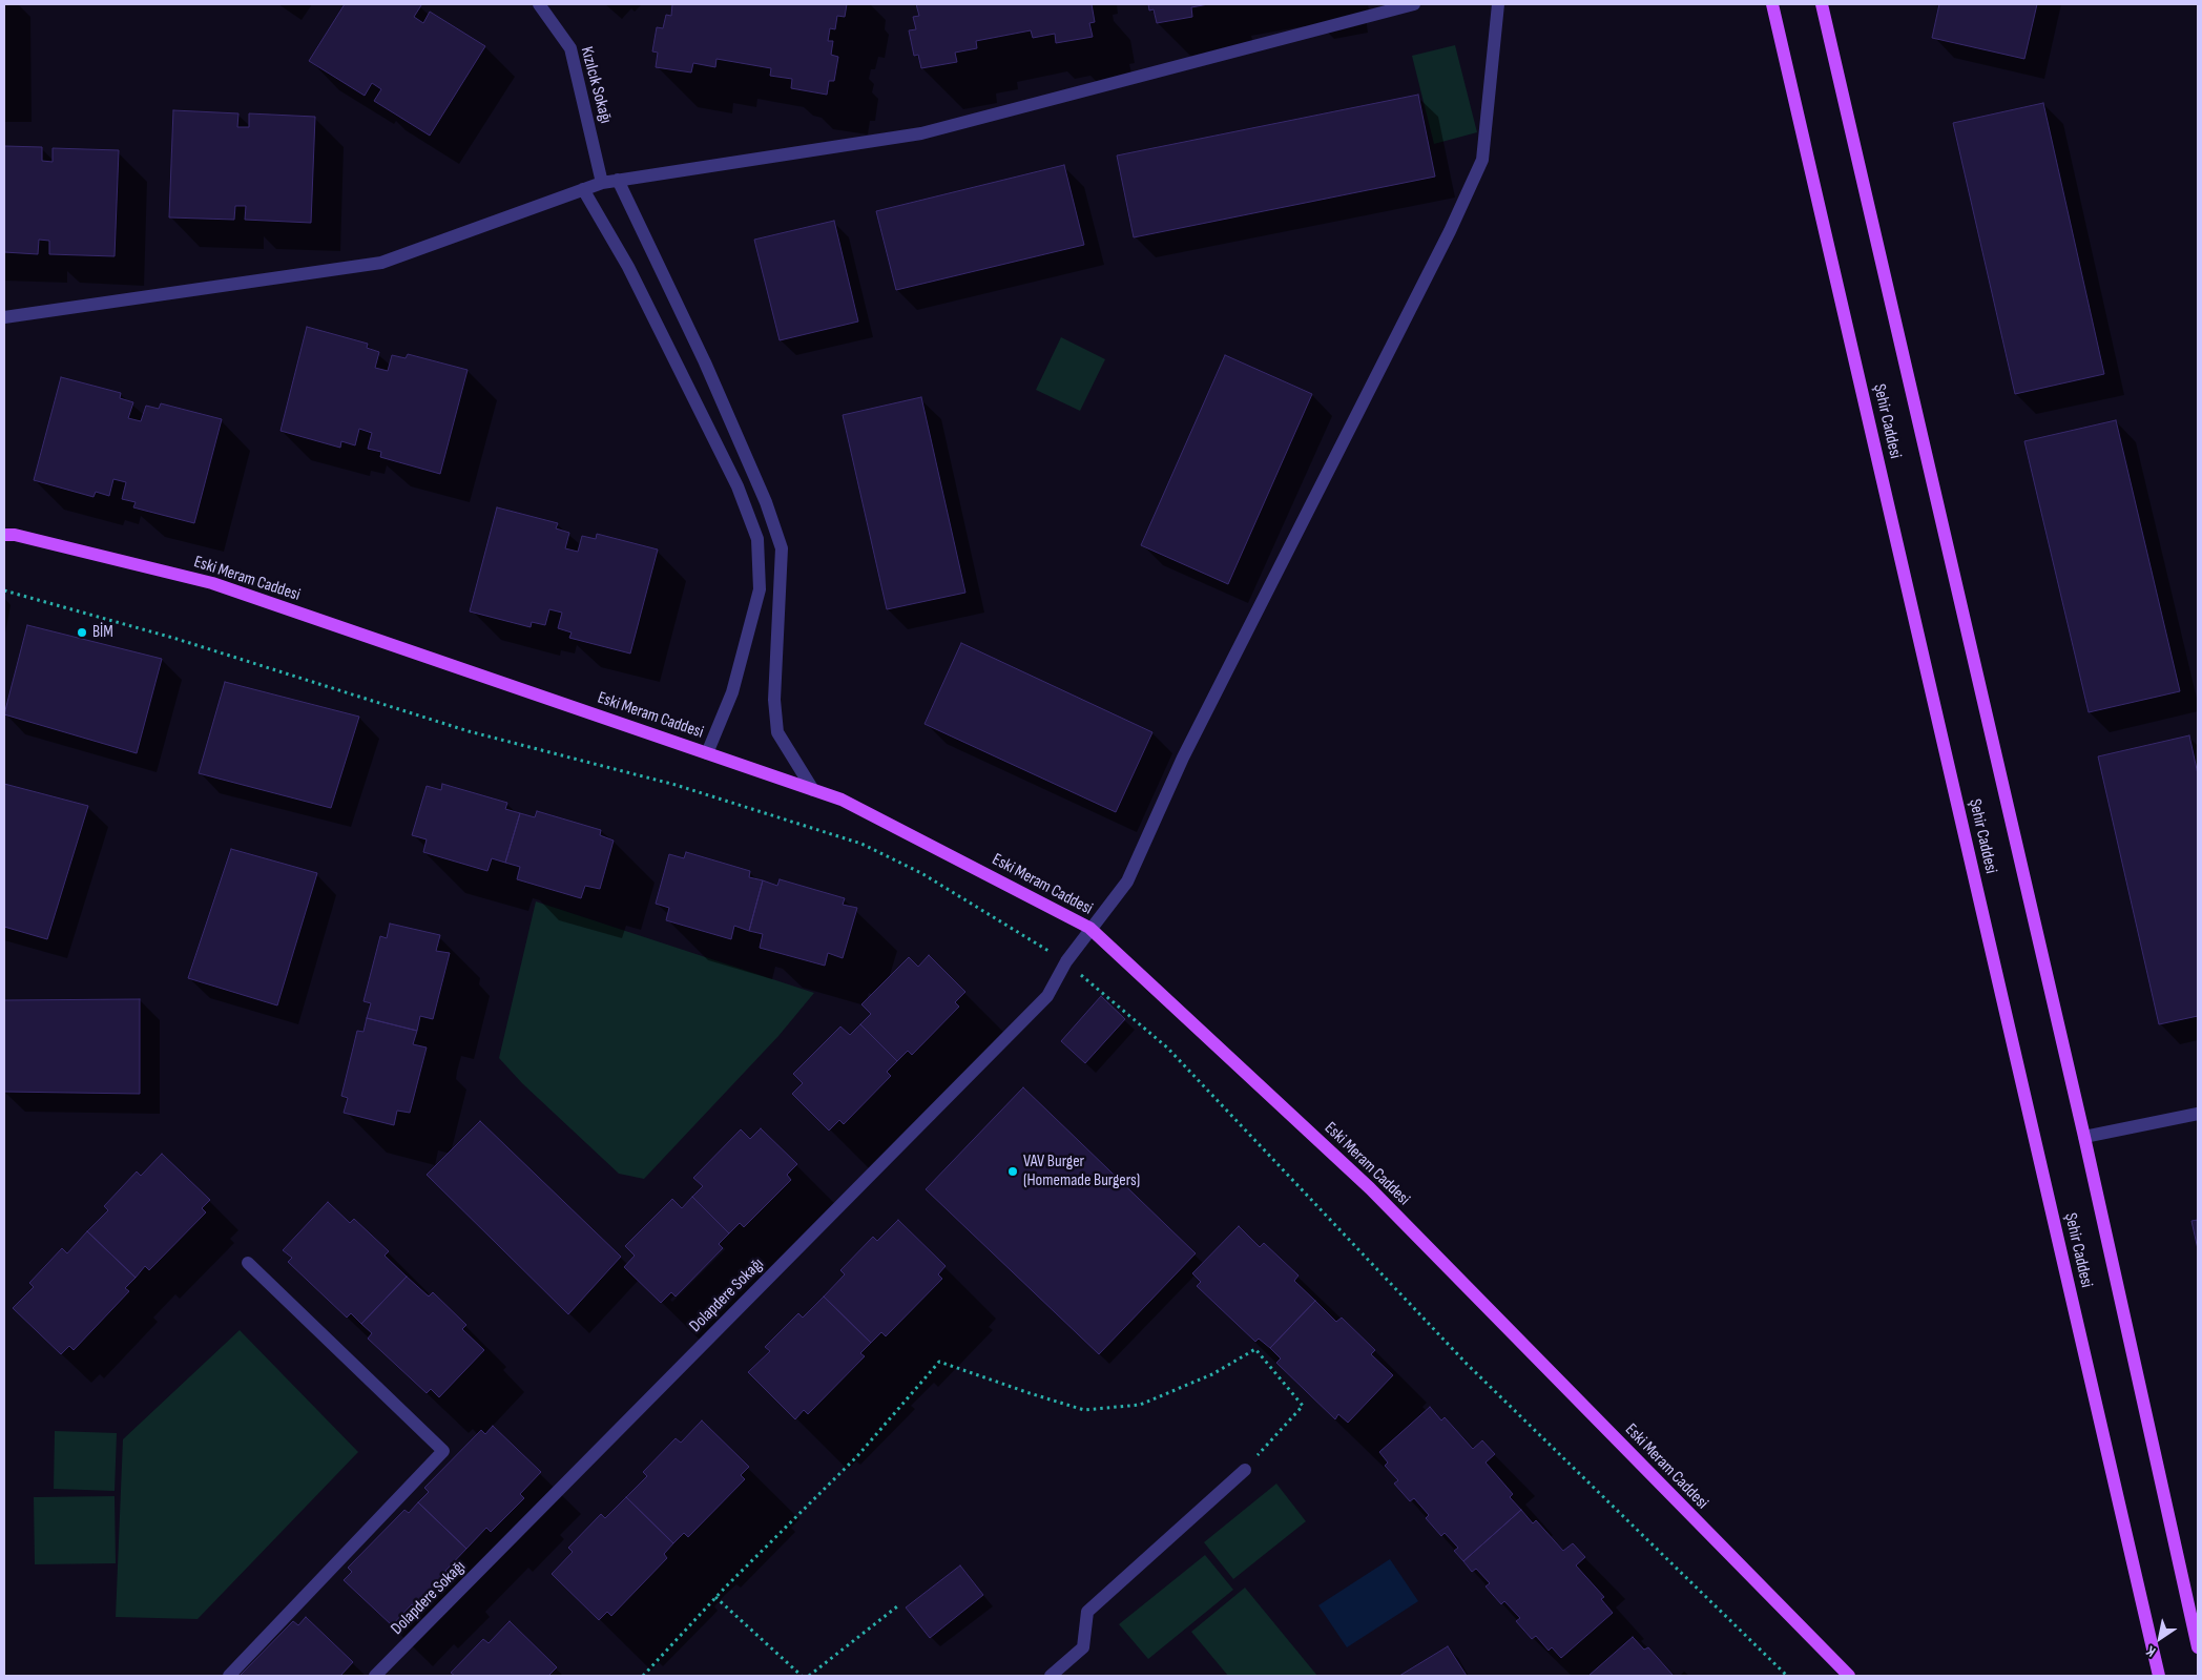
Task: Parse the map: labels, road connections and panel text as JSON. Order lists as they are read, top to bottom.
{
  "streets": {
    "main road": ["Şehir Caddesi", "Eski Meram Caddesi"],
    "street": ["Kızılcık Sokağı", "Dolapdere Sokağı"]
  },
  "crossings": [
    ["Eski Meram Caddesi", "Dolapdere Sokağı"]
  ],
  "places": ["BİM", "VAV Burger (Homemade Burgers)"],
  "north": "bottom left"
}
